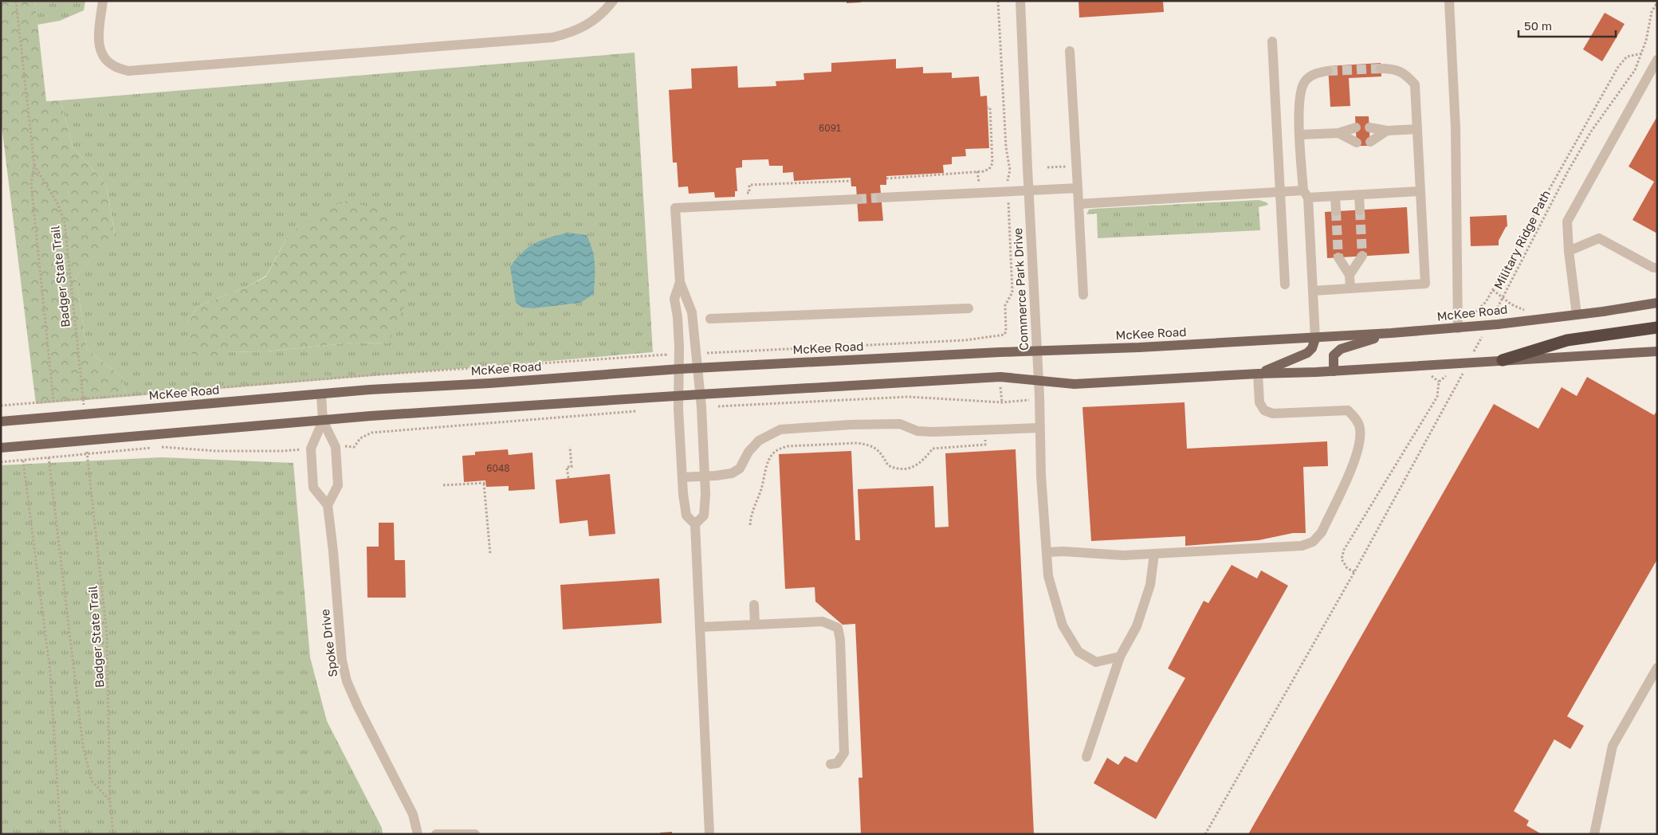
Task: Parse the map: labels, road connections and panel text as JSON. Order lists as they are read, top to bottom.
{
  "streets": {
    "main road": ["McKee Road"],
    "street": ["Commerce Park Drive", "Spoke Drive"],
    "path": ["Military Ridge Path", "Badger State Trail"]
  },
  "crossings": [
    ["Commerce Park Drive", "McKee Road"]
  ],
  "house_numbers": ["6091", "6048"],
  "scale_bar": "50 m"
}
